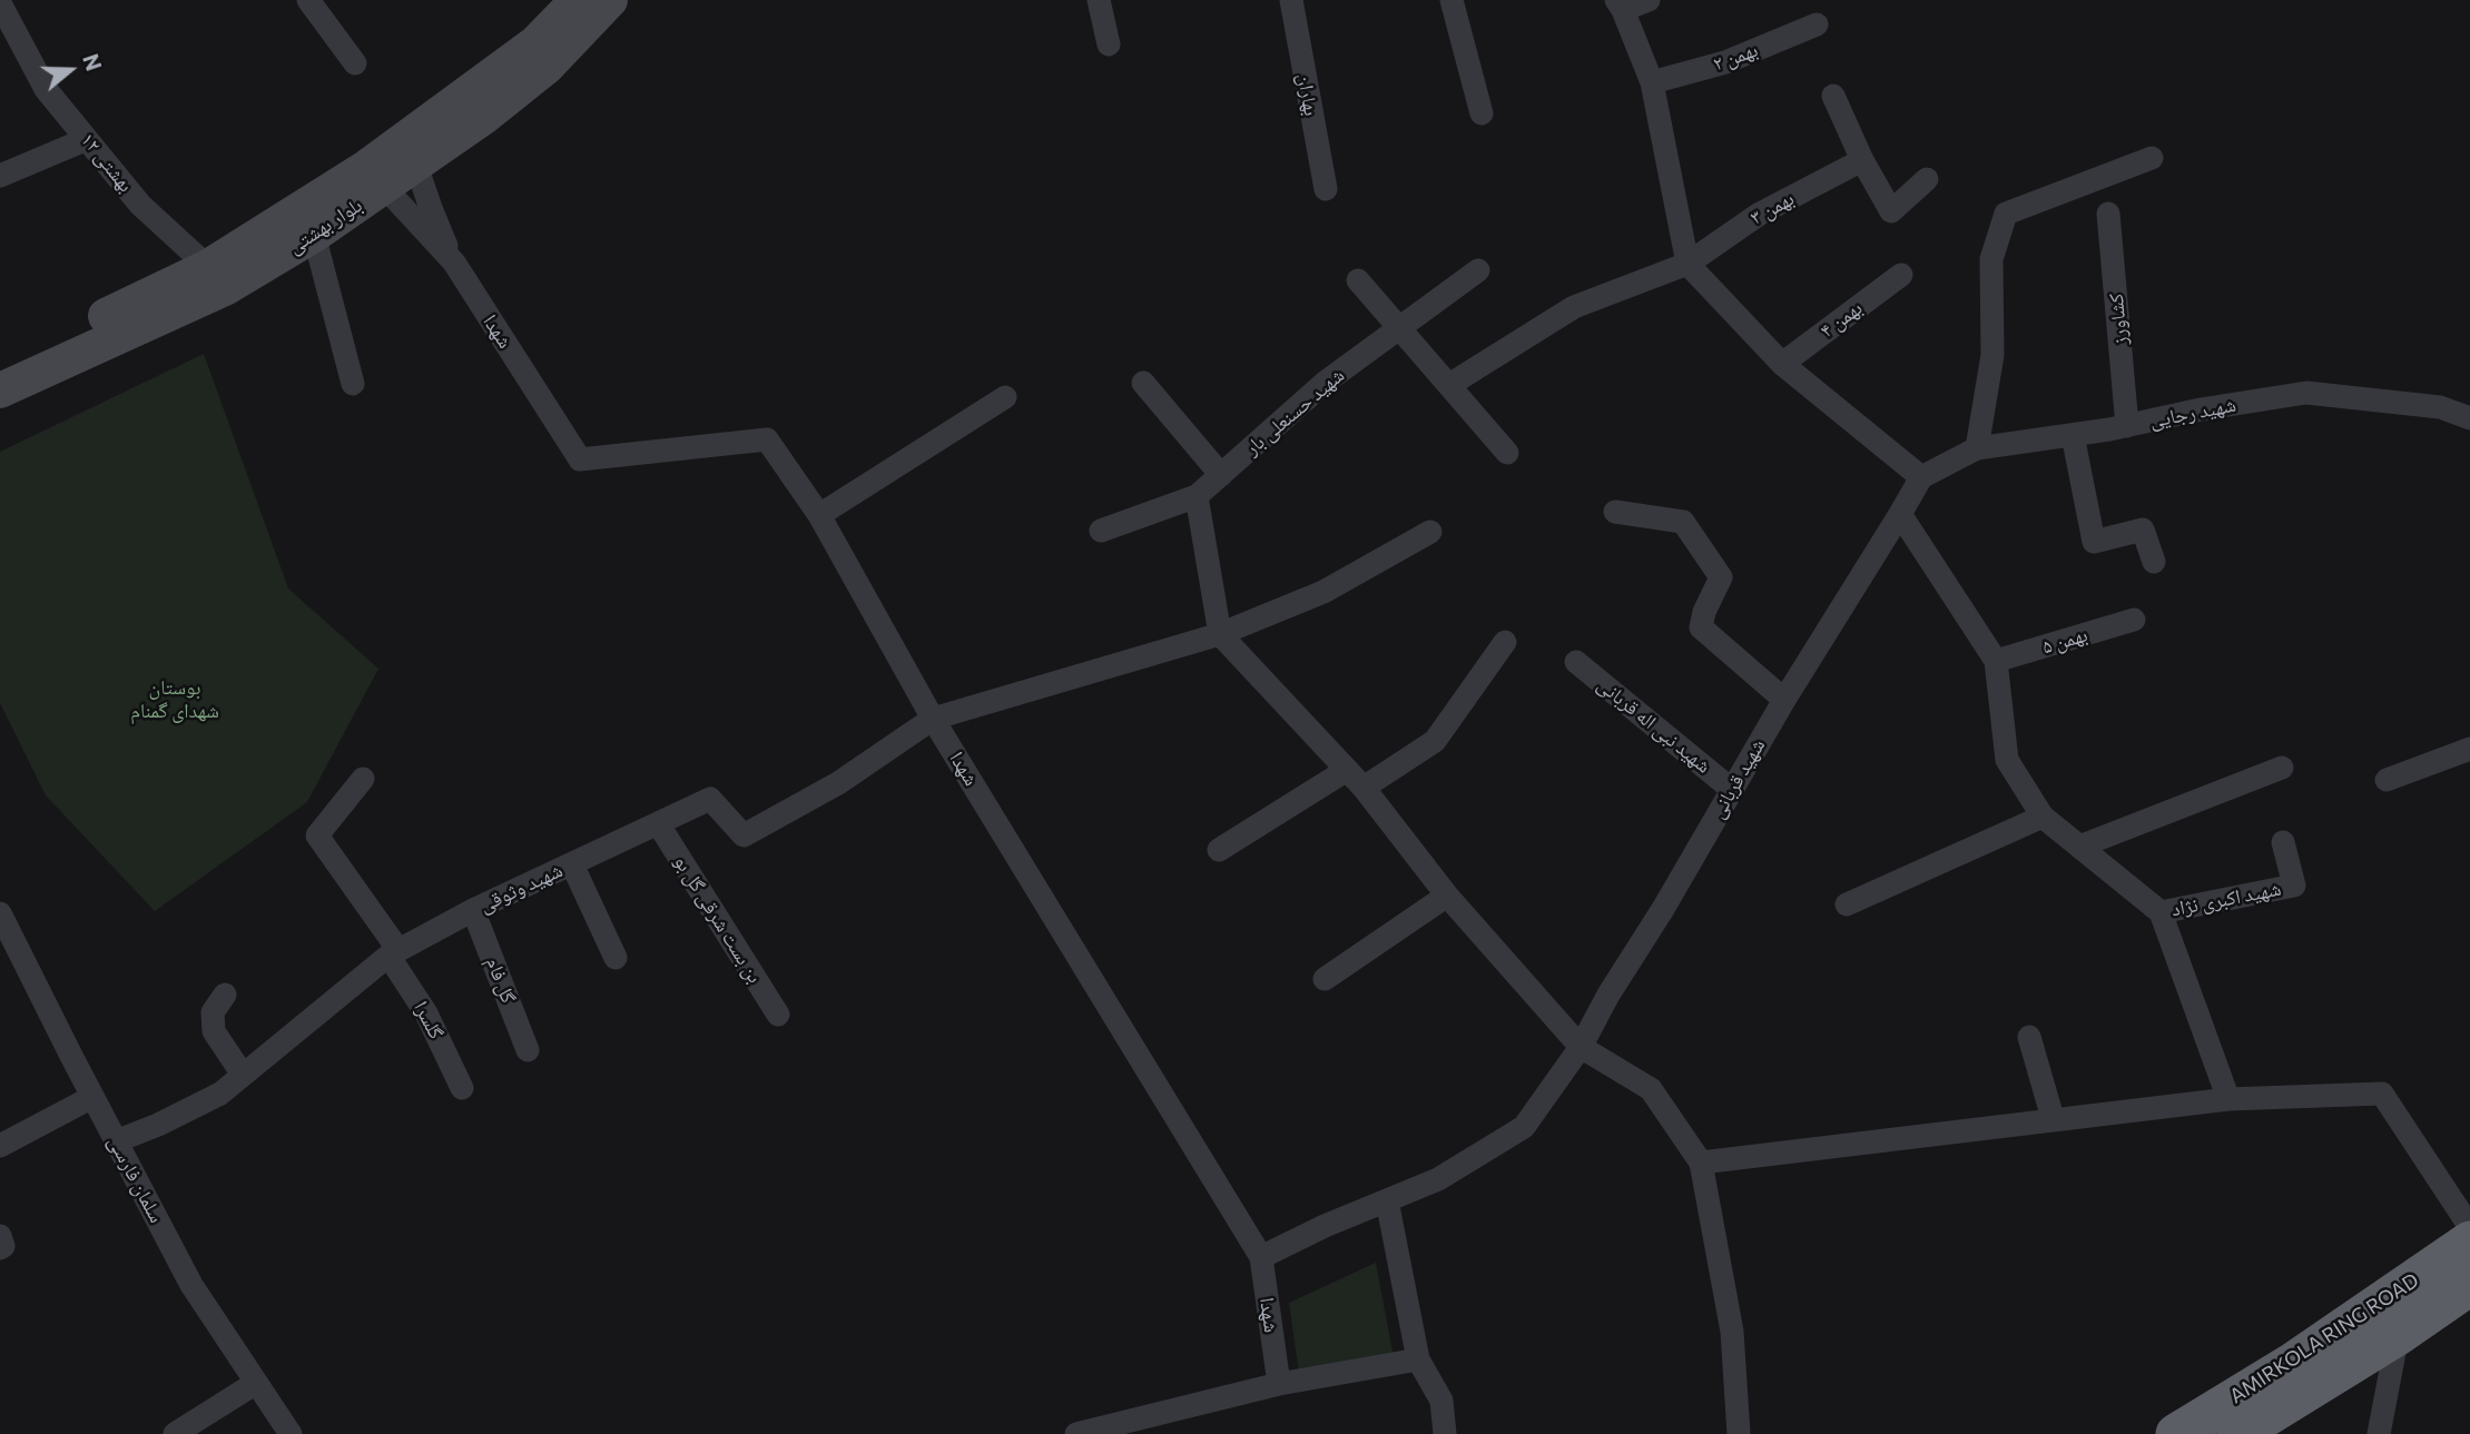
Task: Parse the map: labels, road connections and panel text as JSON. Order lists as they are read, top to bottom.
{
  "streets": {
    "highway": ["AMIRKOLA RING ROAD"],
    "main road": ["بلوار بهشتی"],
    "street": [
      "بهمن ۲",
      "بهاران",
      "بهشتی ۱۲",
      "بهمن ۳",
      "بهمن ۴",
      "کشاورز",
      "شهدا",
      "شهید حسنعلی بار",
      "شهید رجایی",
      "بهمن ۵",
      "شهید نبی اله قربانی",
      "شهید قربانی",
      "شهید وثوقی",
      "شهید اکبری نژاد",
      "بن بست شرقی گل بو",
      "گل فام",
      "گلسرا",
      "سلمان فارسی"
    ]
  },
  "crossings": [
    ["بهشتی ۱۲", "بلوار بهشتی"],
    ["بلوار بهشتی", "شهدا"],
    ["کشاورز", "شهید رجایی"],
    ["شهدا", "شهید قربانی"],
    ["شهدا", "شهید وثوقی"],
    ["شهید رجایی", "شهید قربانی"],
    ["شهید نبی اله قربانی", "شهید قربانی"],
    ["شهید وثوقی", "بن بست شرقی گل بو"],
    ["شهید وثوقی", "گل فام"],
    ["شهید وثوقی", "گلسرا"],
    ["شهید وثوقی", "سلمان فارسی"]
  ],
  "parks": ["بوستان شهدای گمنام"],
  "north": "right"
}
